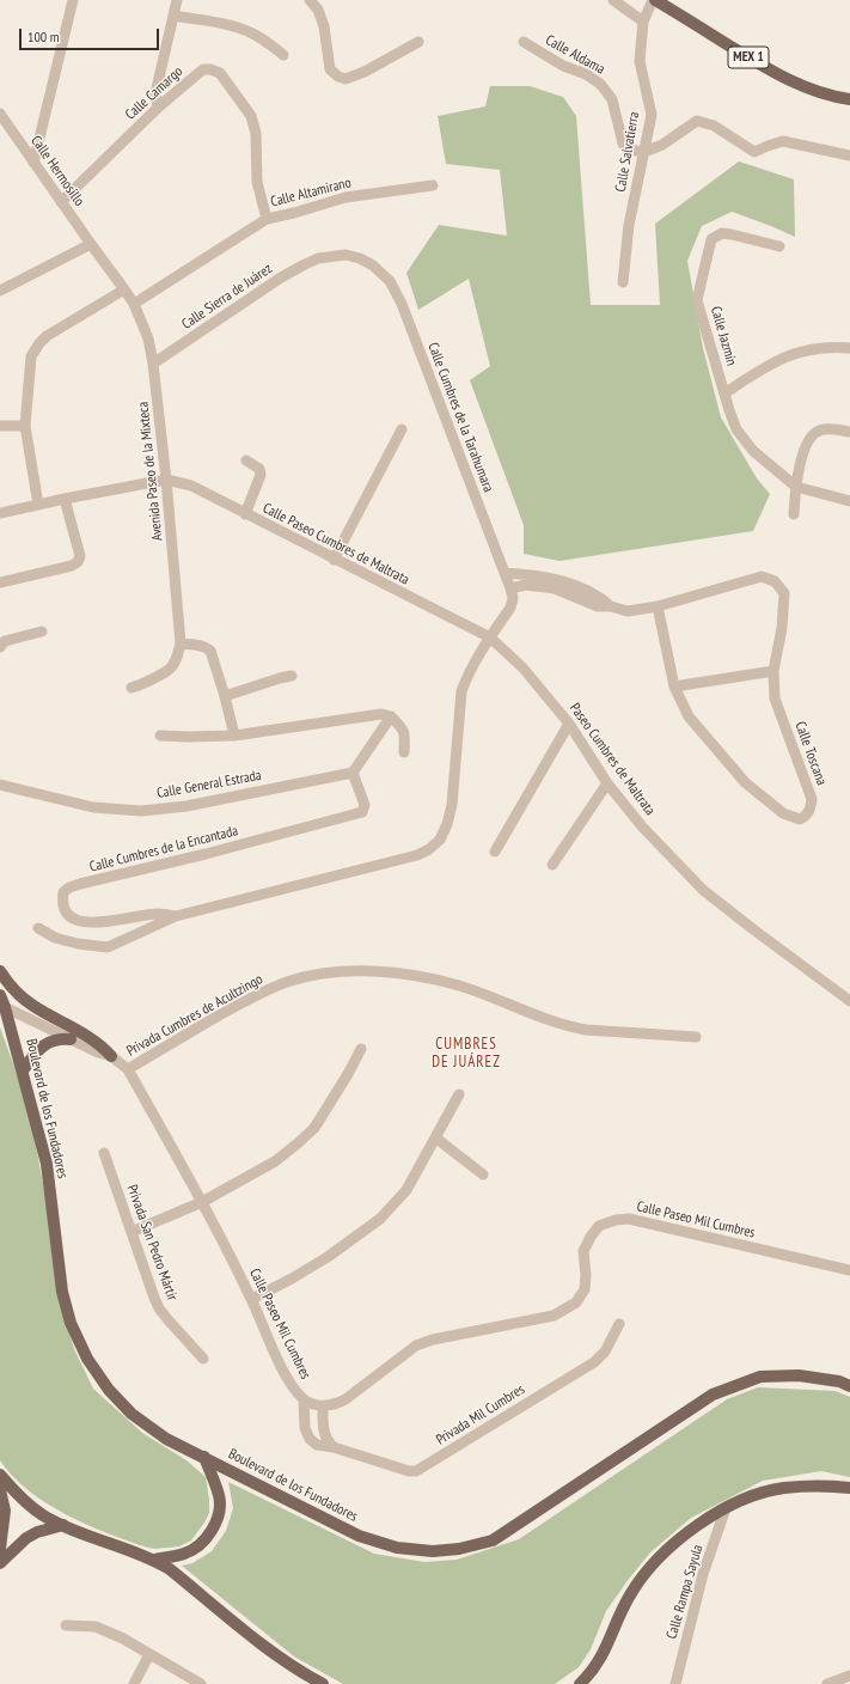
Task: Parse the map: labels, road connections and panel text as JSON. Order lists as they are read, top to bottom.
{
  "streets": {
    "main road": ["MEX 1", "Boulevard de los Fundadores"],
    "street": [
      "Calle Aldama",
      "Calle Camargo",
      "Calle Salvatierra",
      "Calle Hermosillo",
      "Calle Altamirano",
      "Calle Sierra de Juárez",
      "Calle Jazmín",
      "Calle Cumbres de la Tarahumara",
      "Avenida Paseo de la Mixteca",
      "Calle Paseo Cumbres de Maltrata",
      "Calle Toscana",
      "Paseo Cumbres de Maltrata",
      "Calle General Estrada",
      "Calle Cumbres de la Encantada",
      "Privada Cumbres de Acultzingo",
      "Calle Paseo Mil Cumbres",
      "Privada San Pedro Mártir",
      "Privada Mil Cumbres",
      "Calle Rampa Sayula"
    ]
  },
  "crossings": [
    ["Calle Aldama", "Calle Salvatierra"],
    ["MEX 1", "Calle Salvatierra"],
    ["Calle Camargo", "Calle Hermosillo"],
    ["Calle Camargo", "Calle Altamirano"],
    ["Calle Hermosillo", "Avenida Paseo de la Mixteca"],
    ["Calle Altamirano", "Avenida Paseo de la Mixteca"],
    ["Calle Sierra de Juárez", "Calle Cumbres de la Tarahumara"],
    ["Calle Sierra de Juárez", "Avenida Paseo de la Mixteca"],
    ["Calle Cumbres de la Tarahumara", "Calle Paseo Cumbres de Maltrata"],
    ["Calle Cumbres de la Tarahumara", "Calle Toscana"],
    ["Calle Cumbres de la Tarahumara", "Paseo Cumbres de Maltrata"],
    ["Calle Cumbres de la Tarahumara", "Calle Cumbres de la Encantada"],
    ["Avenida Paseo de la Mixteca", "Calle Paseo Cumbres de Maltrata"],
    ["Calle Paseo Cumbres de Maltrata", "Paseo Cumbres de Maltrata"],
    ["Calle Paseo Cumbres de Maltrata", "Calle Cumbres de la Encantada"],
    ["Paseo Cumbres de Maltrata", "Calle Cumbres de la Encantada"],
    ["Calle General Estrada", "Calle Cumbres de la Encantada"],
    ["Privada Cumbres de Acultzingo", "Calle Paseo Mil Cumbres"],
    ["Boulevard de los Fundadores", "Calle Paseo Mil Cumbres"],
    ["Calle Paseo Mil Cumbres", "Privada Mil Cumbres"]
  ],
  "districts": ["CUMBRES DE JUÁREZ"],
  "scale_bar": "100 m"
}
